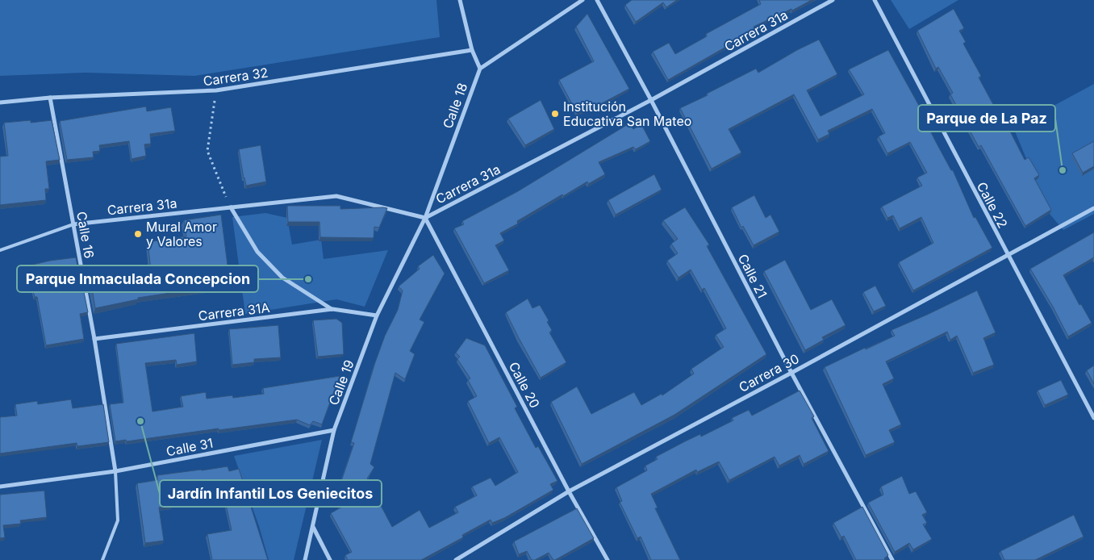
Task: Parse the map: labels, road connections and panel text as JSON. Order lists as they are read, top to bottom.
{
  "streets": {
    "street": [
      "Carrera 31a",
      "Carrera 32",
      "Calle 18",
      "Calle 22",
      "Calle 16",
      "Calle 21",
      "Carrera 31A",
      "Carrera 30",
      "Calle 19",
      "Calle 20",
      "Calle 31"
    ]
  },
  "crossings": [
    ["Carrera 31a", "Calle 18"],
    ["Carrera 31a", "Calle 16"],
    ["Carrera 31a", "Calle 21"],
    ["Carrera 31a", "Calle 19"],
    ["Carrera 31a", "Calle 20"],
    ["Carrera 32", "Calle 16"],
    ["Calle 18", "Calle 19"],
    ["Calle 18", "Calle 20"],
    ["Calle 22", "Carrera 30"],
    ["Calle 16", "Carrera 31A"],
    ["Calle 16", "Calle 31"],
    ["Calle 21", "Carrera 30"],
    ["Carrera 31A", "Calle 19"],
    ["Carrera 30", "Calle 20"],
    ["Calle 19", "Calle 20"],
    ["Calle 19", "Calle 31"]
  ],
  "places": [
    "Institución Educativa San Mateo",
    "Parque de La Paz",
    "Mural Amor y Valores",
    "Parque Inmaculada Concepcion",
    "Jardín Infantil Los Geniecitos"
  ]
}
